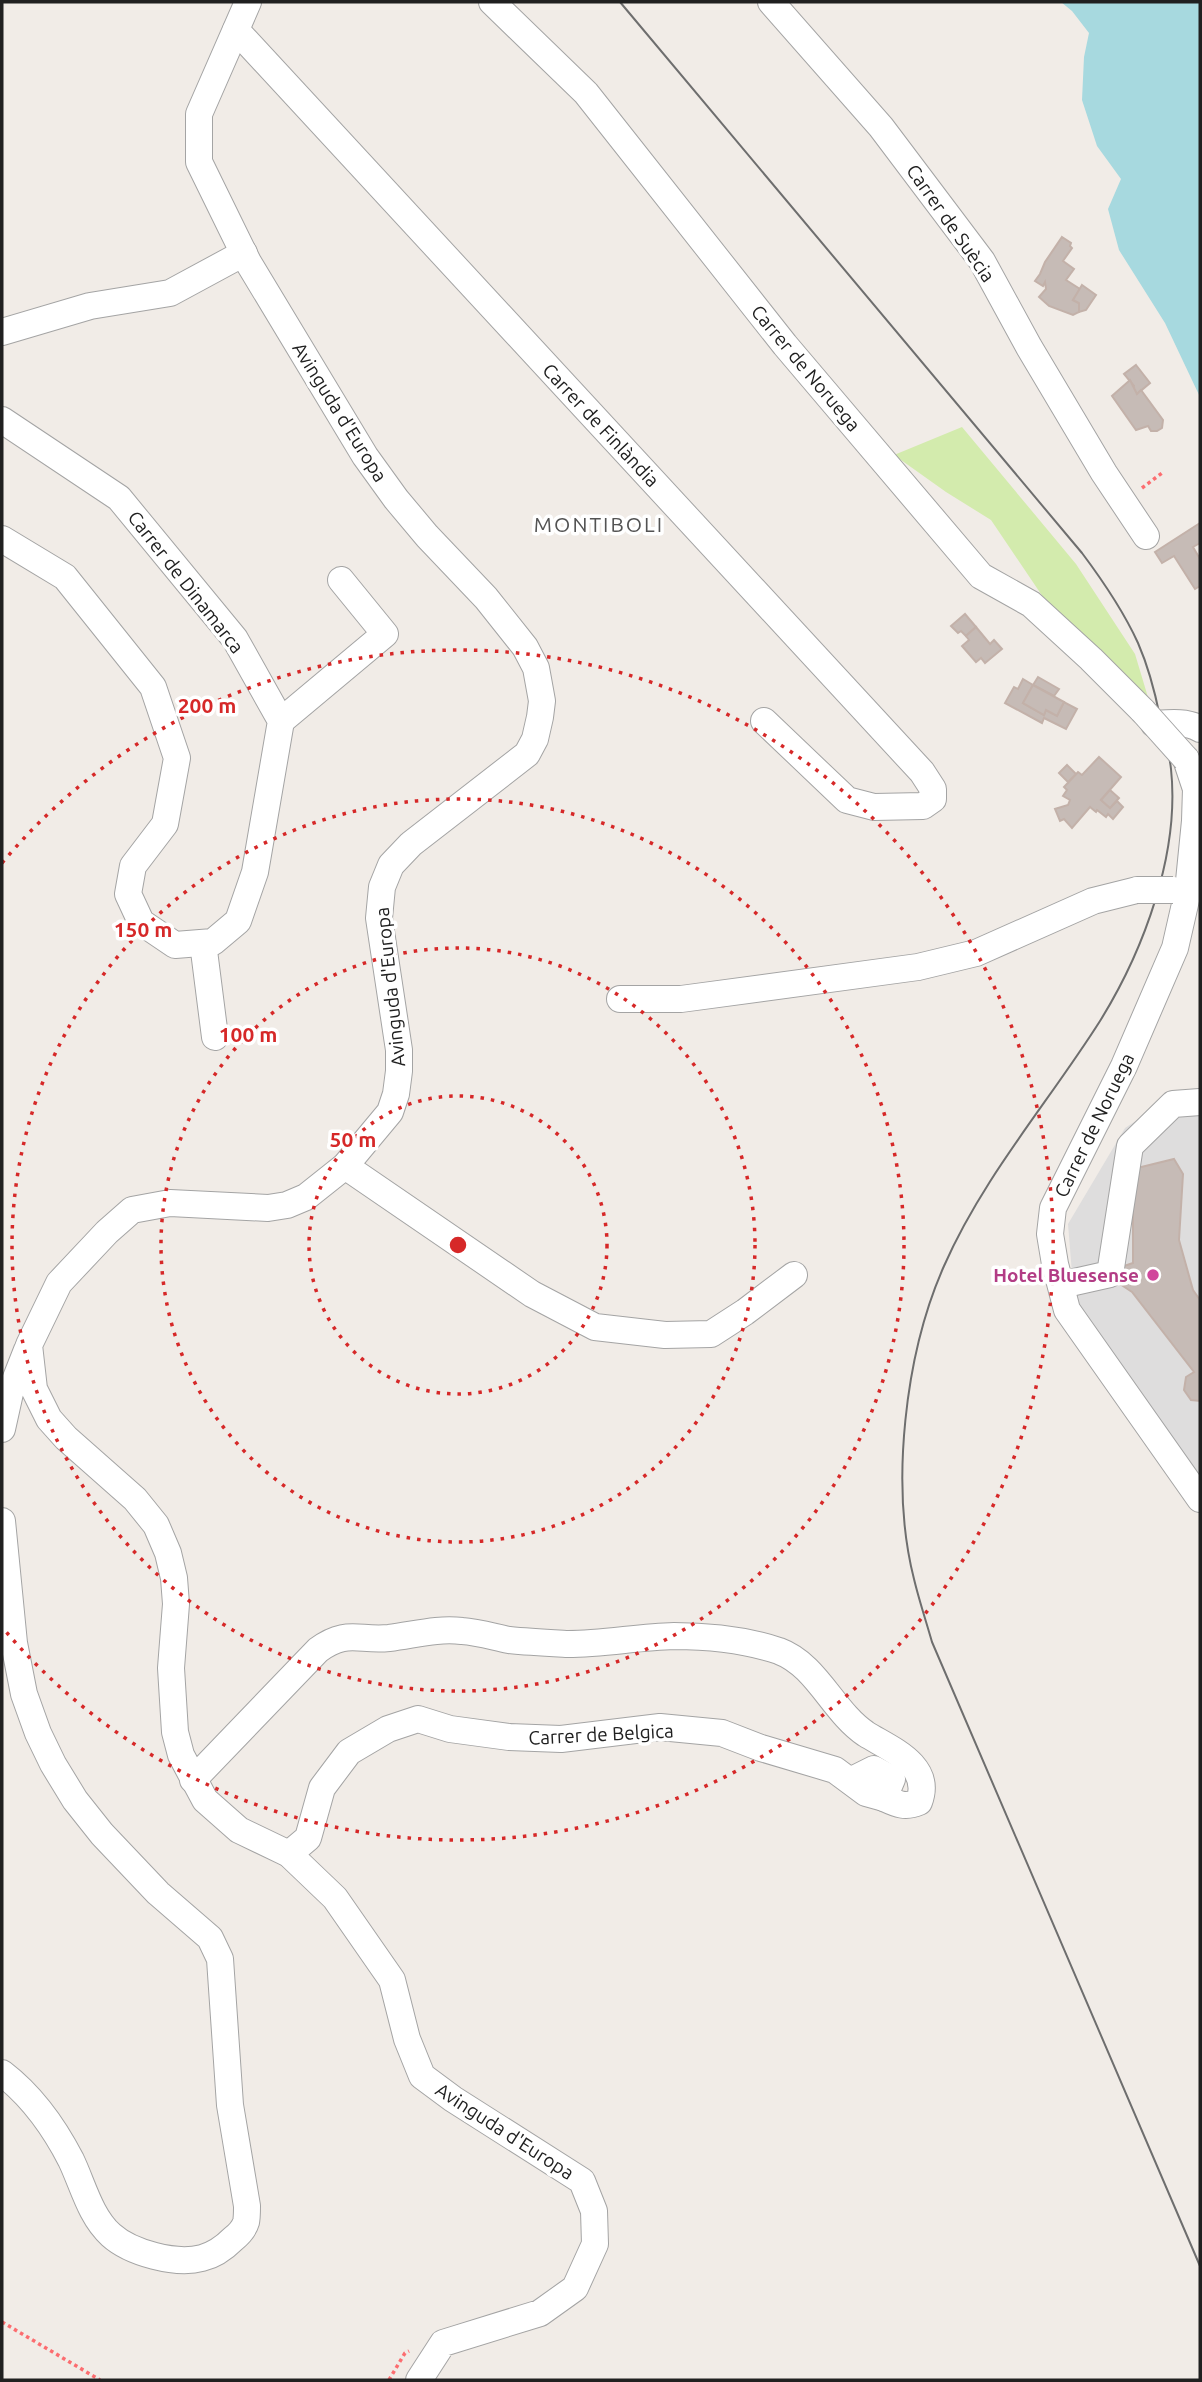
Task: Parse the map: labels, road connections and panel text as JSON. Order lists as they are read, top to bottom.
{
  "streets": {
    "street": [
      "Carrer de Suècia",
      "Carrer de Noruega",
      "Avinguda d'Europa",
      "Carrer de Finlàndia",
      "Carrer de Dinamarca",
      "Carrer de Belgica"
    ]
  },
  "crossings": [
    ["Avinguda d'Europa", "Carrer de Finlàndia"],
    ["Avinguda d'Europa", "Carrer de Belgica"]
  ],
  "districts": ["MONTIBOLI"],
  "places": ["Hotel Bluesense"],
  "rings": [
    "200 m",
    "150 m",
    "100 m",
    "50 m"
  ]
}
